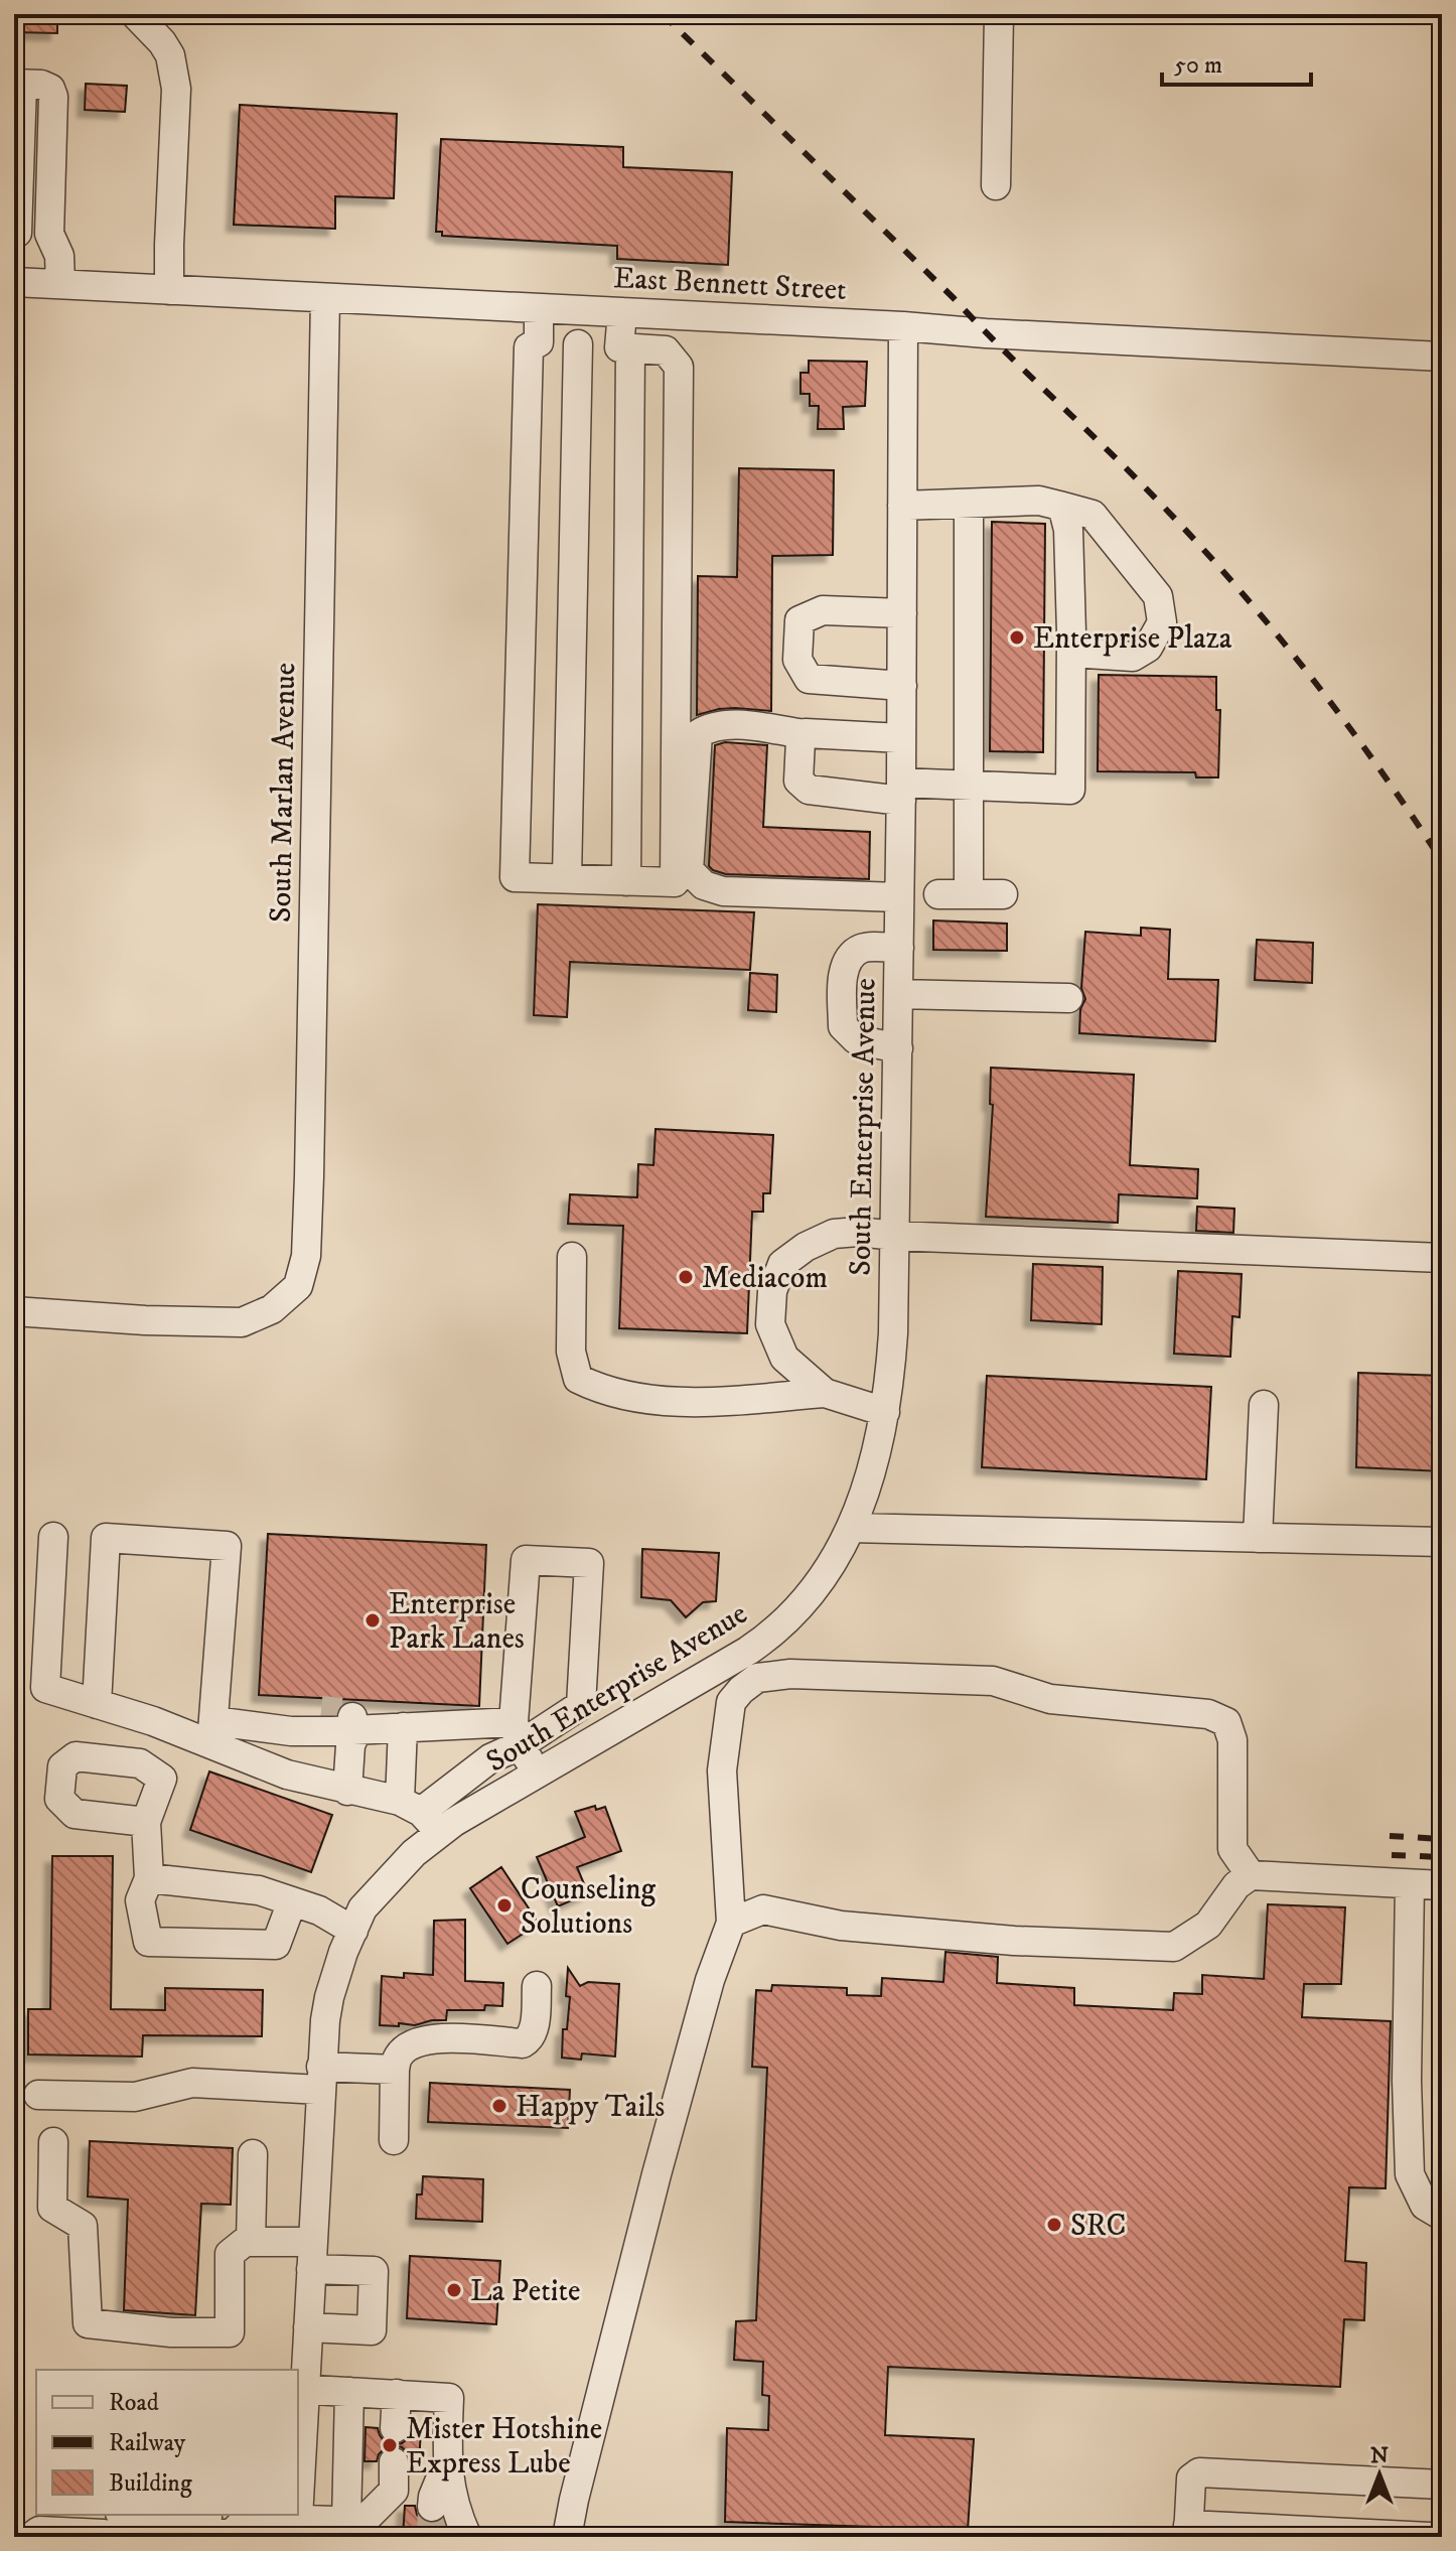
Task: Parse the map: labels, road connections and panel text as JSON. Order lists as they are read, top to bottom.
{
  "streets": {
    "street": ["East Bennett Street", "South Marlan Avenue", "South Enterprise Avenue"]
  },
  "crossings": [
    ["East Bennett Street", "South Marlan Avenue"],
    ["East Bennett Street", "South Enterprise Avenue"]
  ],
  "places": [
    "Enterprise Plaza",
    "Mediacom",
    "Enterprise Park Lanes",
    "Counseling Solutions",
    "Happy Tails",
    "SRC",
    "La Petite",
    "Mister Hotshine Express Lube"
  ],
  "legend": ["Road", "Railway", "Building"],
  "scale_bar": "50 m",
  "north": "top"
}
